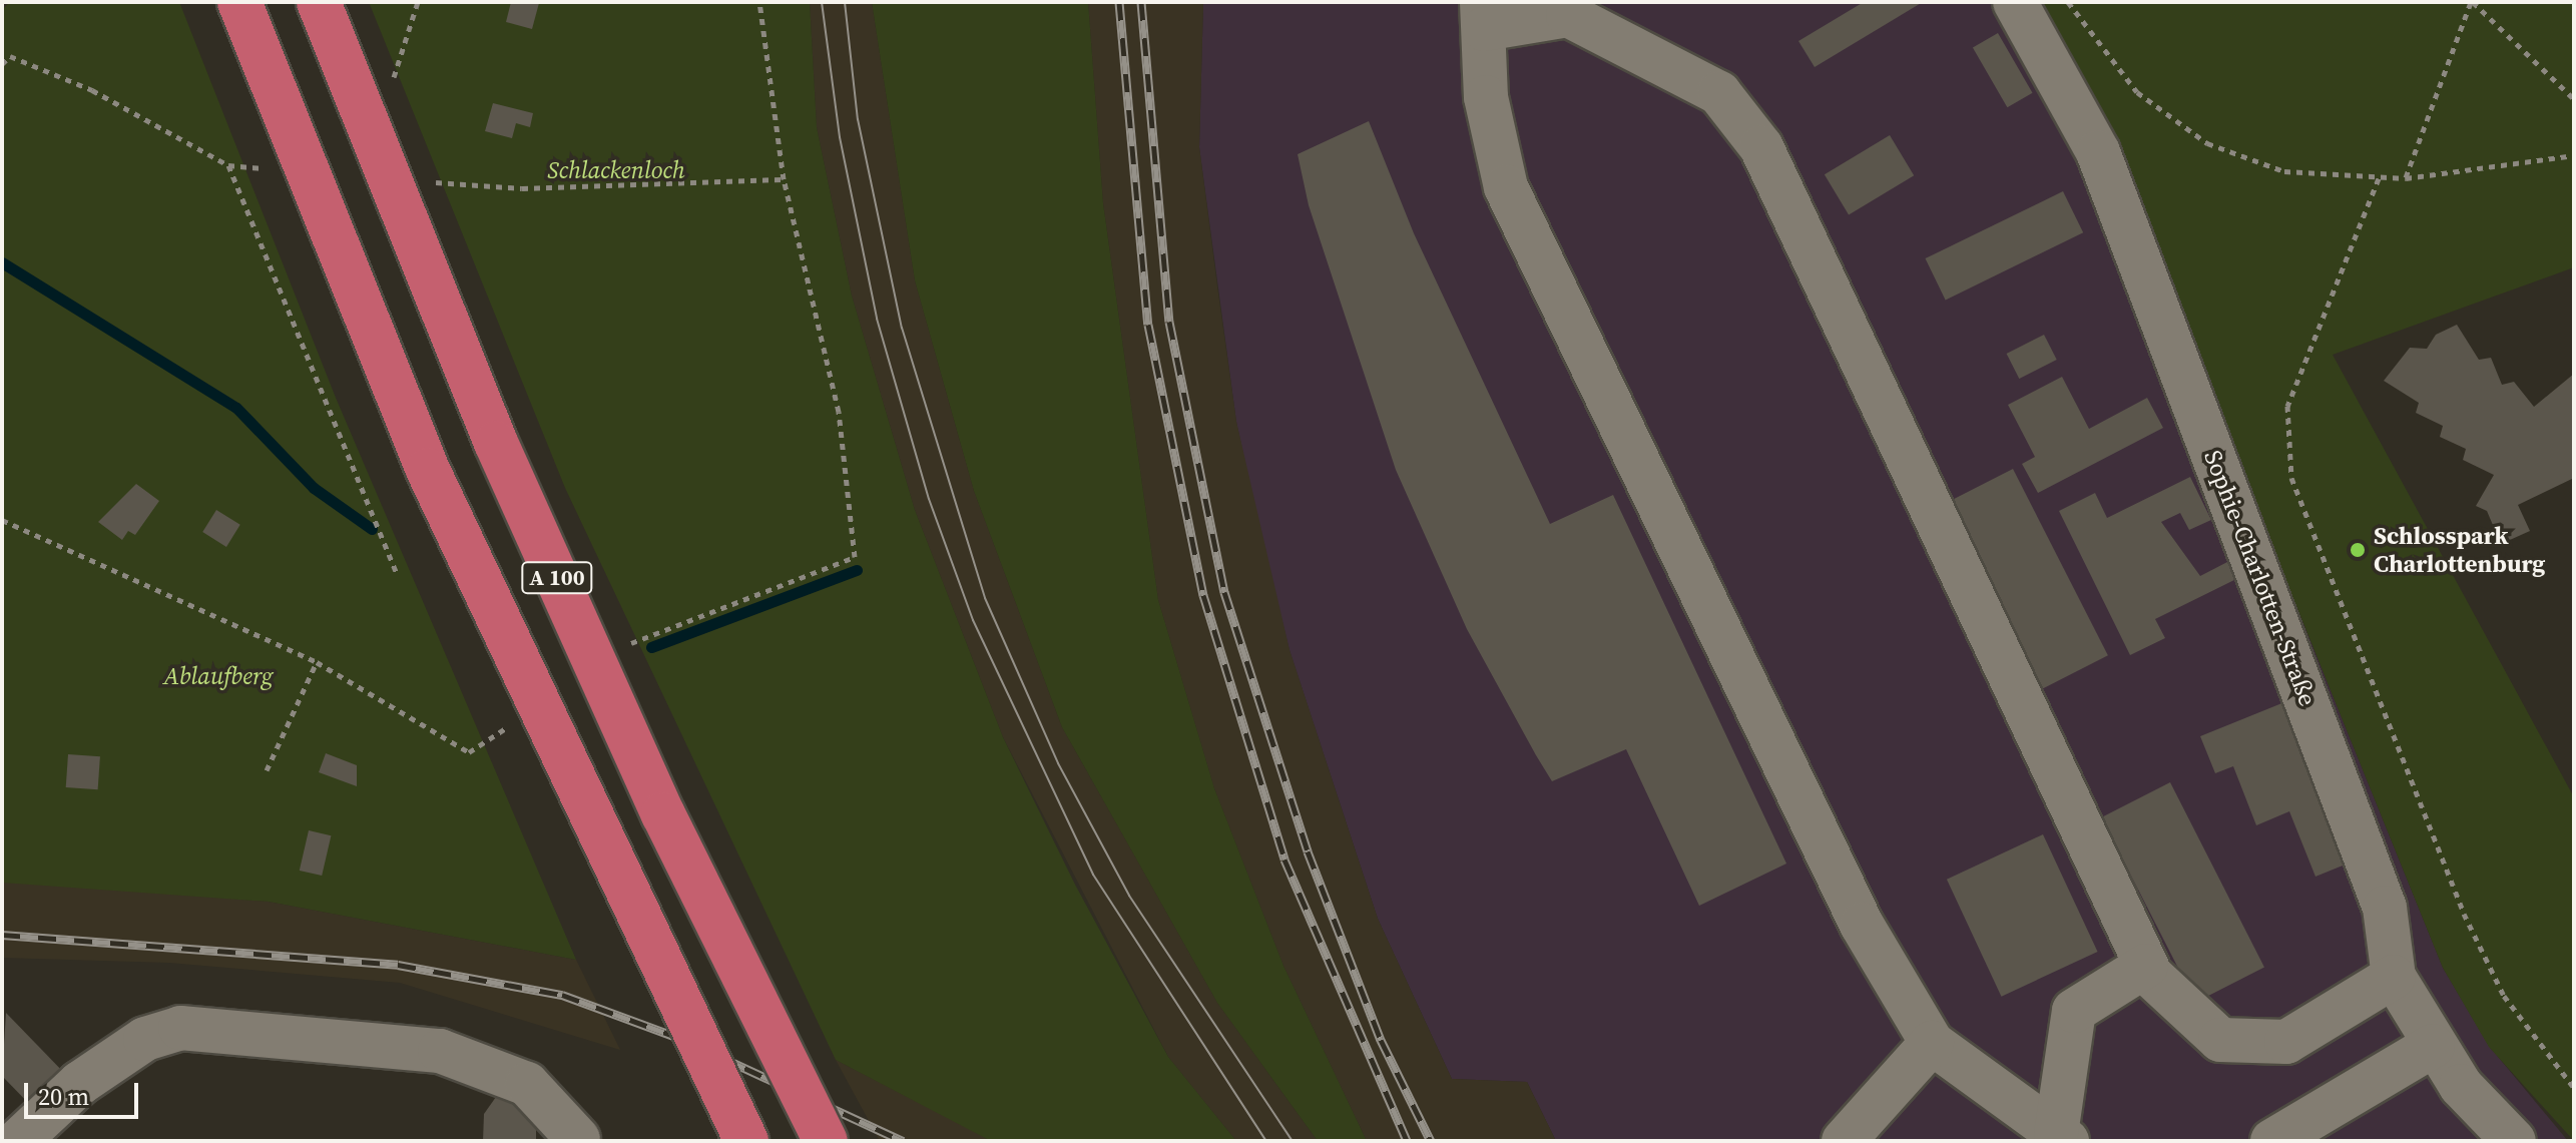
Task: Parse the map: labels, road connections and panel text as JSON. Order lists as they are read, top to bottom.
{
  "streets": {
    "highway": ["A 100"],
    "street": ["Sophie-Charlotten-Straße"]
  },
  "parks": ["Schlackenloch", "Ablaufberg"],
  "places": ["Schlosspark Charlottenburg"],
  "scale_bar": "20 m"
}
